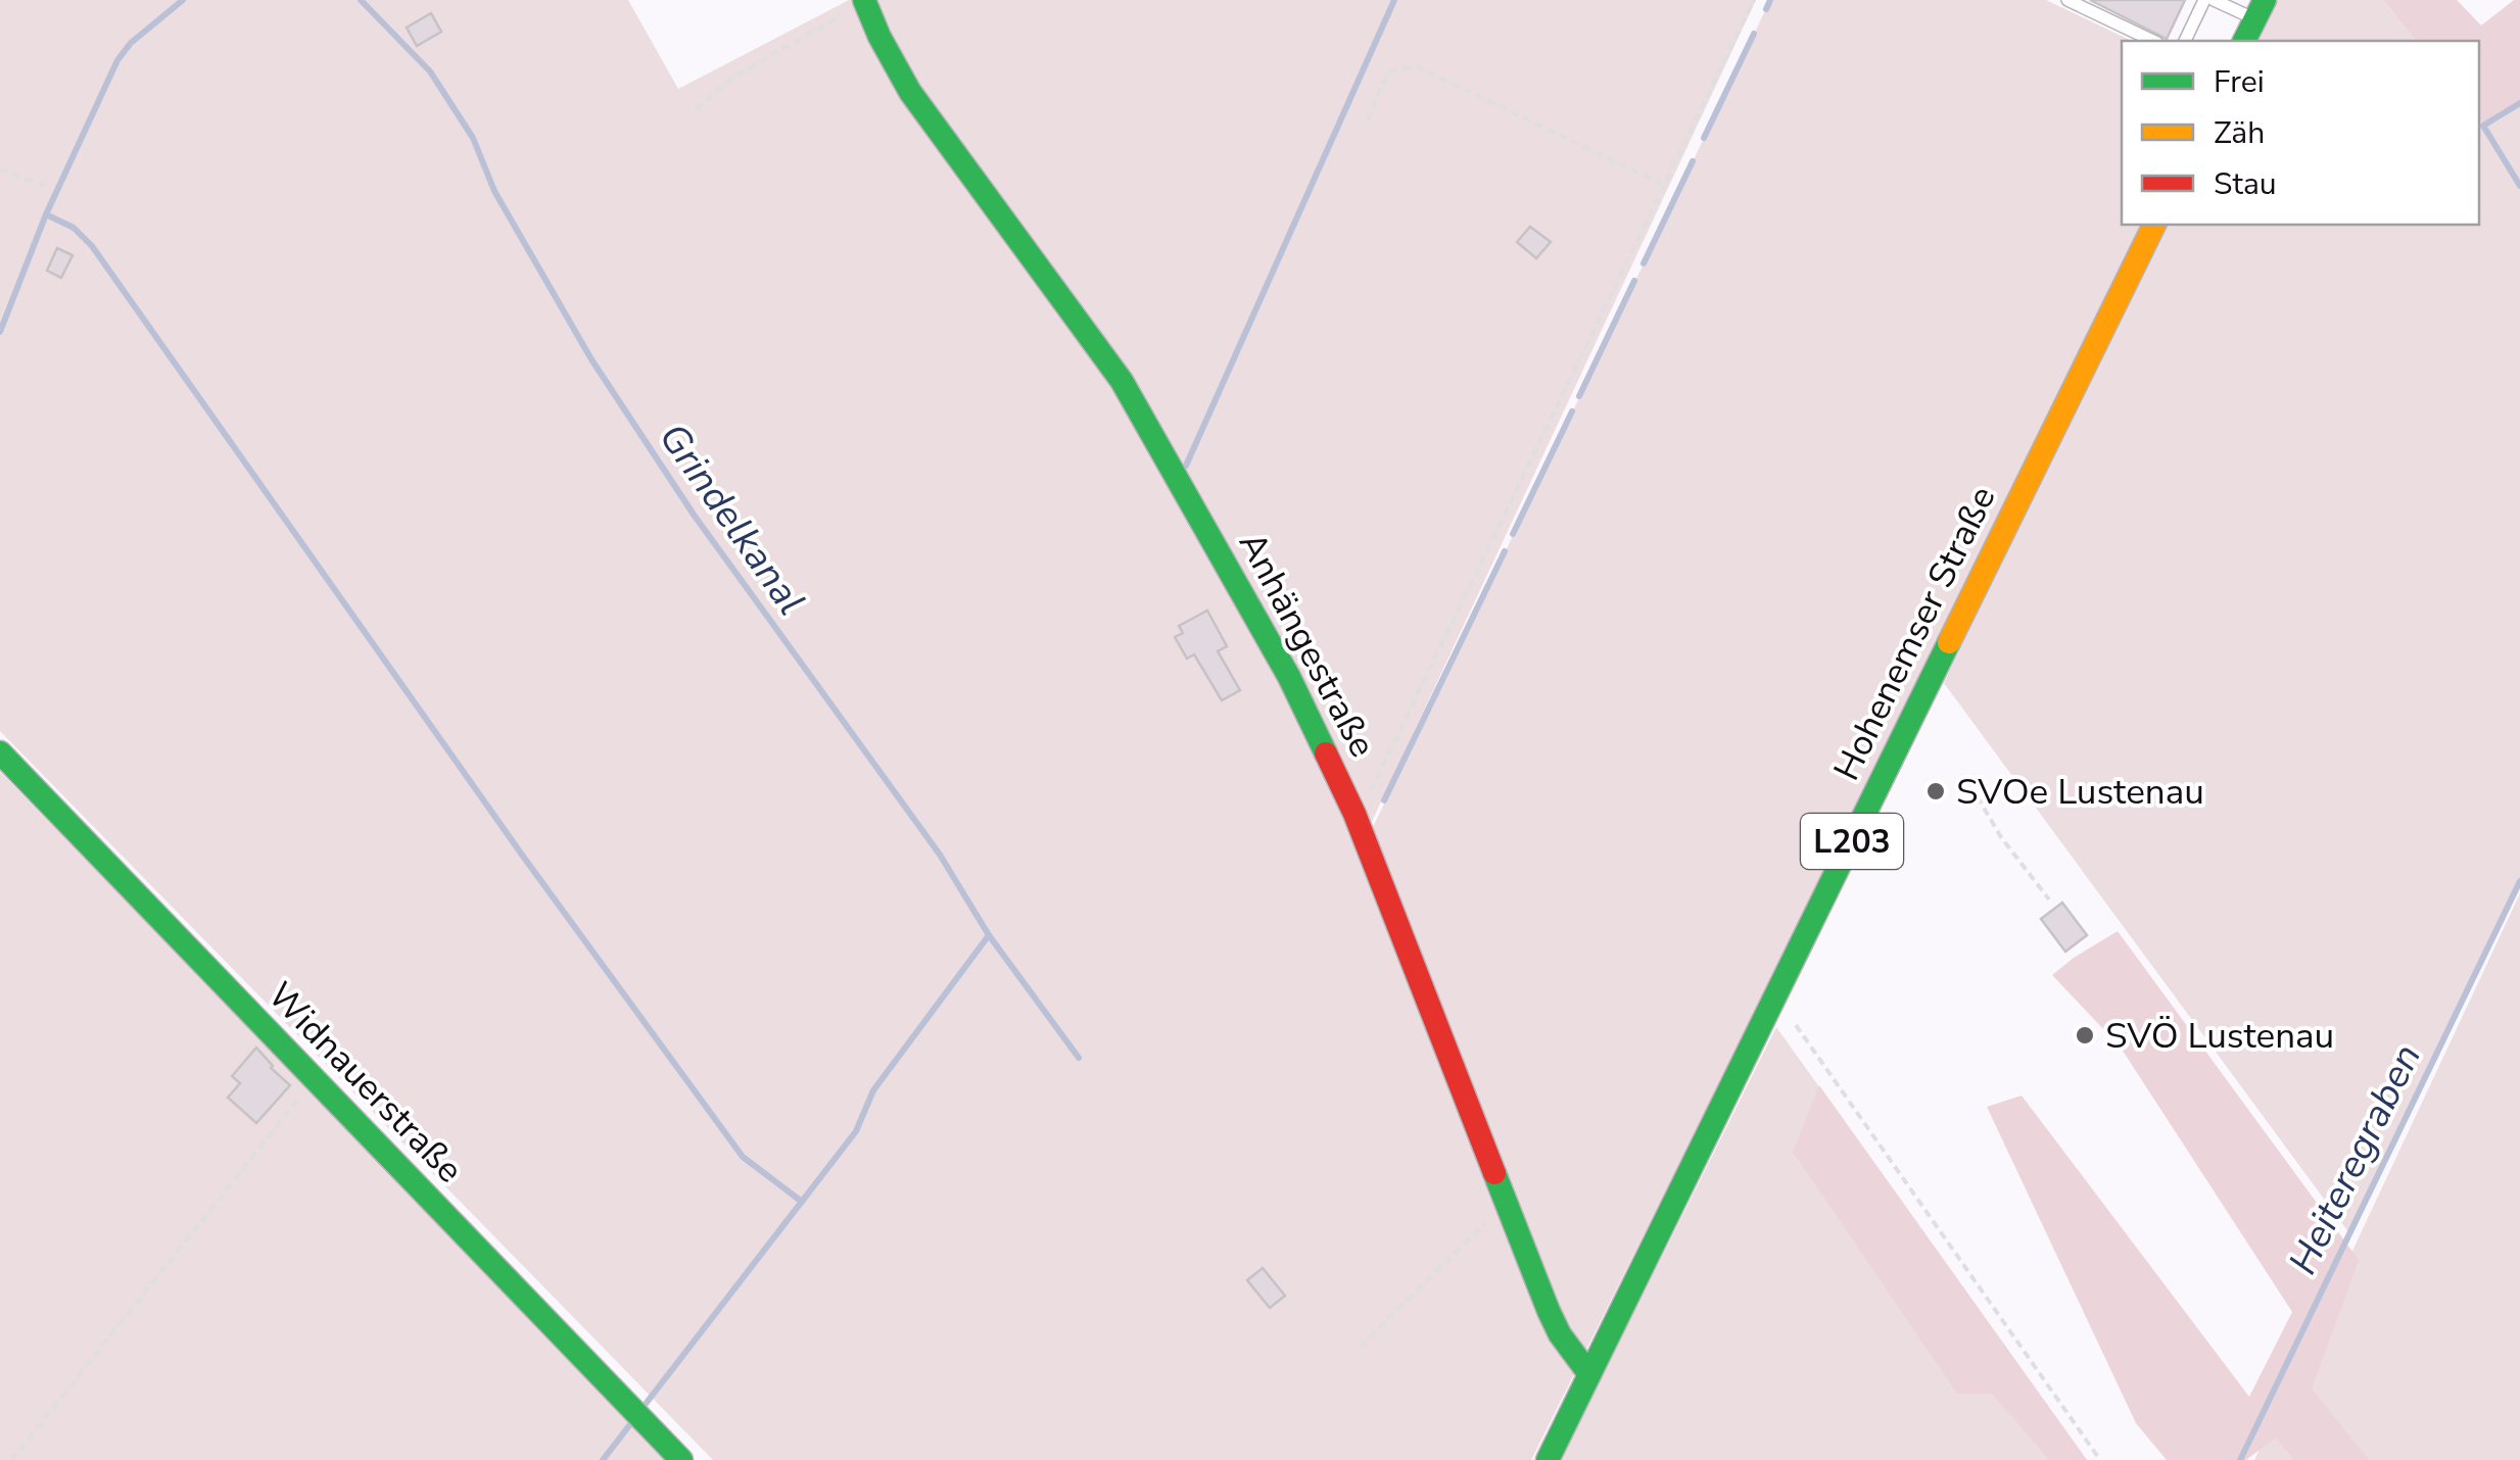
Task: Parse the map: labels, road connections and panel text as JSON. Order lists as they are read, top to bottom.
{
  "streets": {
    "street": [
      "Hohenemser Straße",
      "Anhängestraße",
      "L203",
      "Widnauerstraße"
    ]
  },
  "crossings": [
    ["Hohenemser Straße", "Anhängestraße"]
  ],
  "water": ["Grindelkanal", "Heiteregraben"],
  "places": ["SVOe Lustenau", "SVÖ Lustenau"],
  "legend": ["Frei", "Zäh", "Stau"]
}
